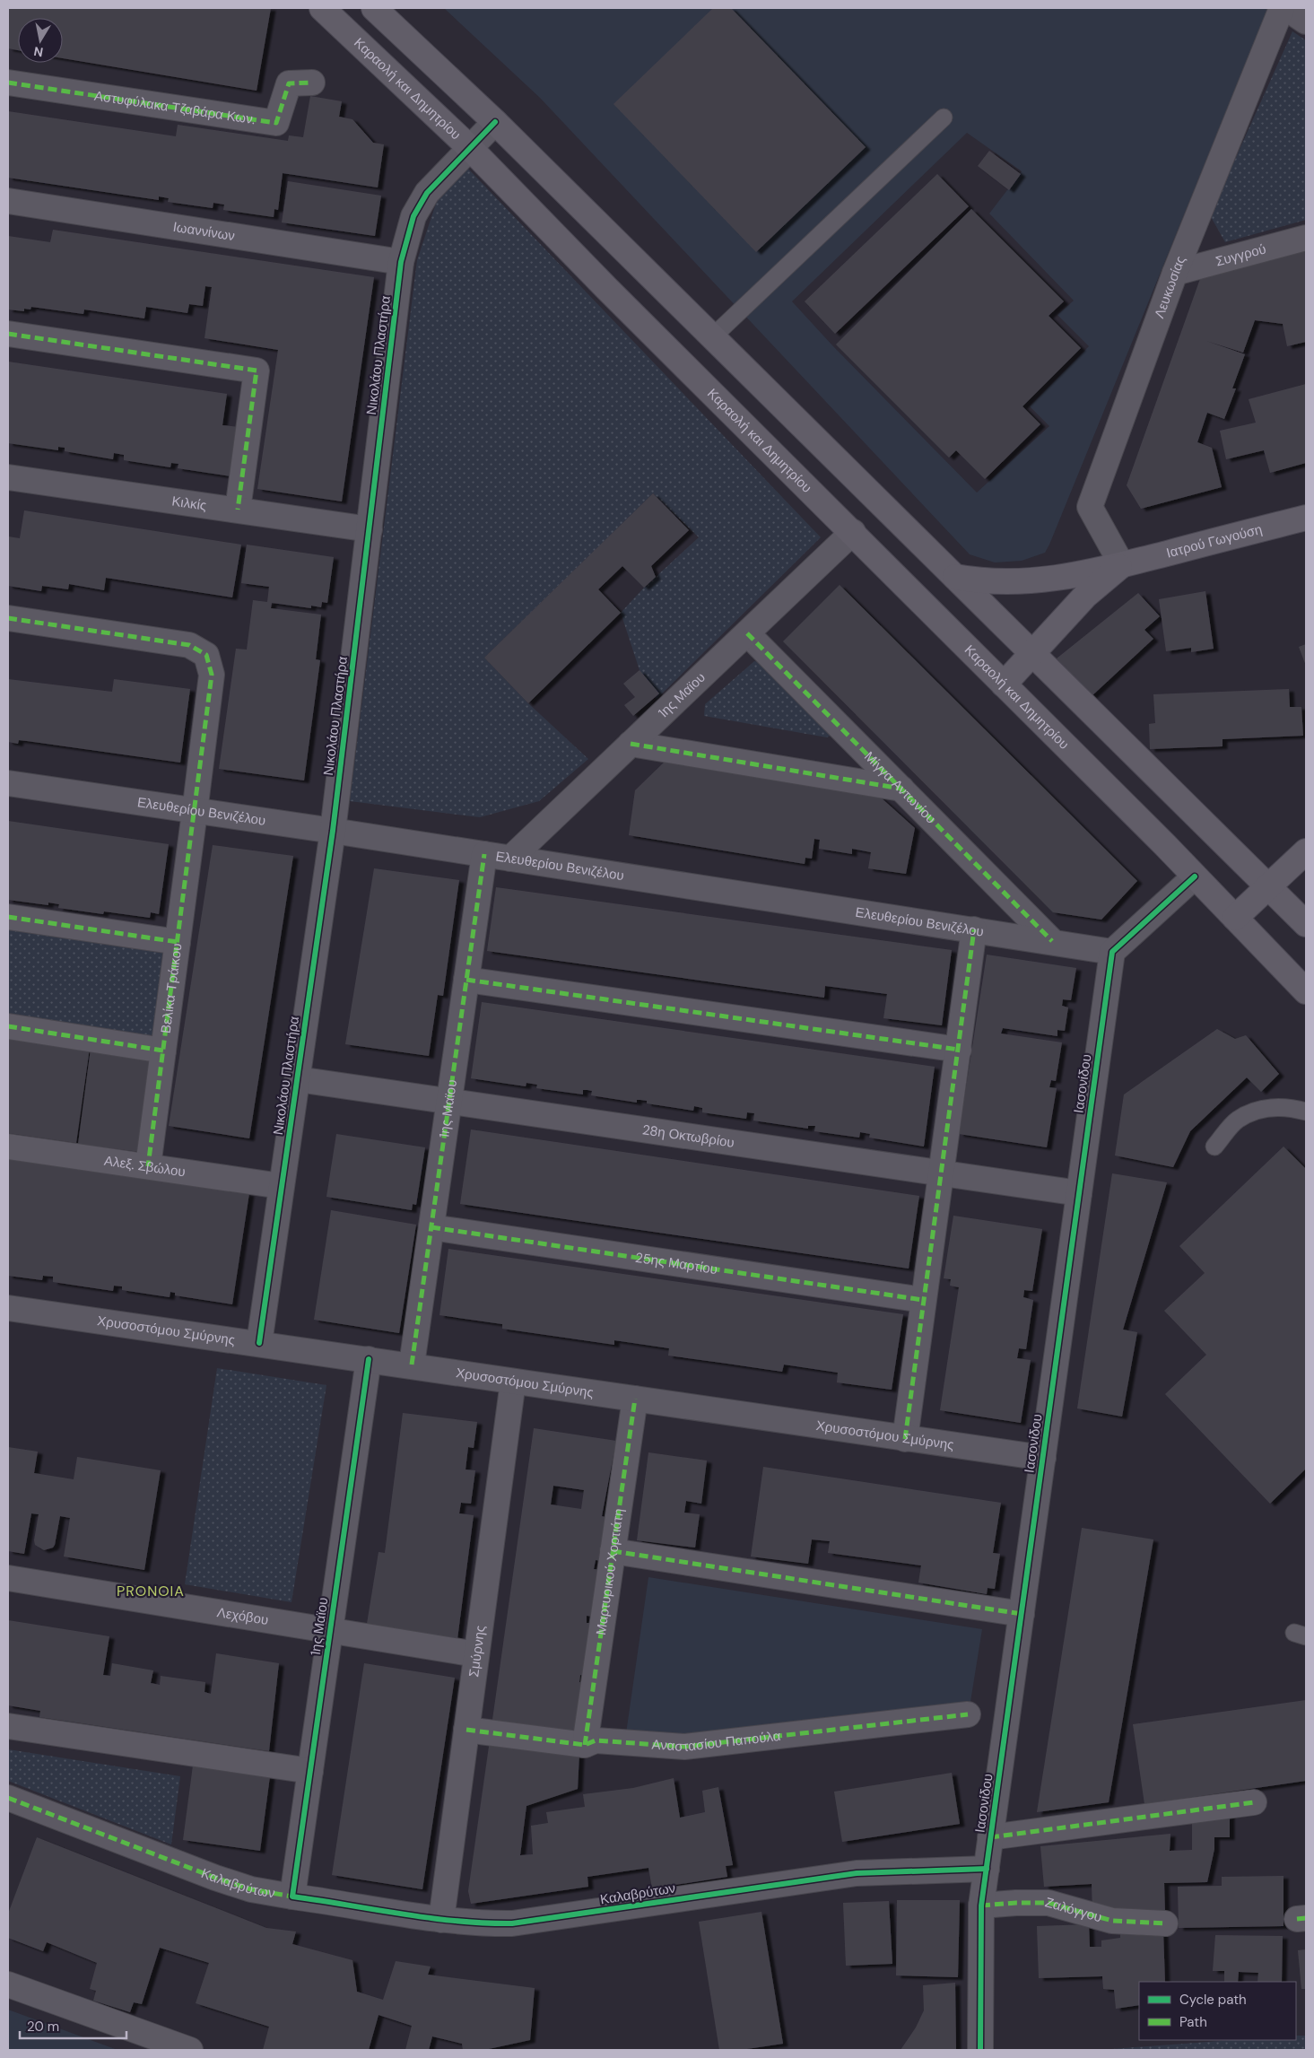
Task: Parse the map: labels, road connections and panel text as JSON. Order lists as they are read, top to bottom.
{
  "streets": {
    "main road": ["Καραολή και Δημητρίου", "Ιατρού Γωγούση"],
    "street": [
      "Αστυφύλακα Τζαβάρα Κων.",
      "Ιωαννίνων",
      "Συγγρού",
      "Λευκωσίας",
      "Νικολάου Πλαστήρα",
      "Κιλκίς",
      "1ης Μαϊου",
      "Μίγγα Αντωνίου",
      "Ελευθερίου Βενιζέλου",
      "Βελίκα Τράικου",
      "Ιασονίδου",
      "28η Οκτωβρίου",
      "Αλεξ. Σβώλου",
      "25ης Μαρτίου",
      "Χρυσοστόμου Σμύρνης",
      "Μαρτυρικού Χορτιάτη",
      "Λεχόβου",
      "Σμύρνης",
      "Αναστασίου Παπούλα",
      "Καλαβρύτων",
      "Ζαλόγγου"
    ]
  },
  "crossings": [
    ["Καραολή και Δημητρίου", "Νικολάου Πλαστήρα"],
    ["Καραολή και Δημητρίου", "1ης Μαϊου"],
    ["Ιωαννίνων", "Νικολάου Πλαστήρα"],
    ["Συγγρού", "Λευκωσίας"],
    ["Λευκωσίας", "Ιατρού Γωγούση"],
    ["Νικολάου Πλαστήρα", "Κιλκίς"],
    ["Νικολάου Πλαστήρα", "Ελευθερίου Βενιζέλου"],
    ["Νικολάου Πλαστήρα", "28η Οκτωβρίου"],
    ["Νικολάου Πλαστήρα", "Αλεξ. Σβώλου"],
    ["Νικολάου Πλαστήρα", "Χρυσοστόμου Σμύρνης"],
    ["1ης Μαϊου", "Μίγγα Αντωνίου"],
    ["1ης Μαϊου", "Ελευθερίου Βενιζέλου"],
    ["1ης Μαϊου", "28η Οκτωβρίου"],
    ["1ης Μαϊου", "25ης Μαρτίου"],
    ["1ης Μαϊου", "Χρυσοστόμου Σμύρνης"],
    ["1ης Μαϊου", "Λεχόβου"],
    ["1ης Μαϊου", "Καλαβρύτων"],
    ["Μίγγα Αντωνίου", "Ελευθερίου Βενιζέλου"],
    ["Ελευθερίου Βενιζέλου", "Βελίκα Τράικου"],
    ["Ελευθερίου Βενιζέλου", "Ιασονίδου"],
    ["Βελίκα Τράικου", "Αλεξ. Σβώλου"],
    ["Ιασονίδου", "28η Οκτωβρίου"],
    ["Ιασονίδου", "Χρυσοστόμου Σμύρνης"],
    ["Ιασονίδου", "Καλαβρύτων"],
    ["Ιασονίδου", "Ζαλόγγου"],
    ["Χρυσοστόμου Σμύρνης", "Μαρτυρικού Χορτιάτη"],
    ["Χρυσοστόμου Σμύρνης", "Σμύρνης"],
    ["Μαρτυρικού Χορτιάτη", "Αναστασίου Παπούλα"],
    ["Λεχόβου", "Σμύρνης"],
    ["Σμύρνης", "Αναστασίου Παπούλα"],
    ["Σμύρνης", "Καλαβρύτων"]
  ],
  "districts": ["PRONOIA"],
  "legend": ["Cycle path", "Path"],
  "scale_bar": "20 m",
  "north": "bottom"
}
